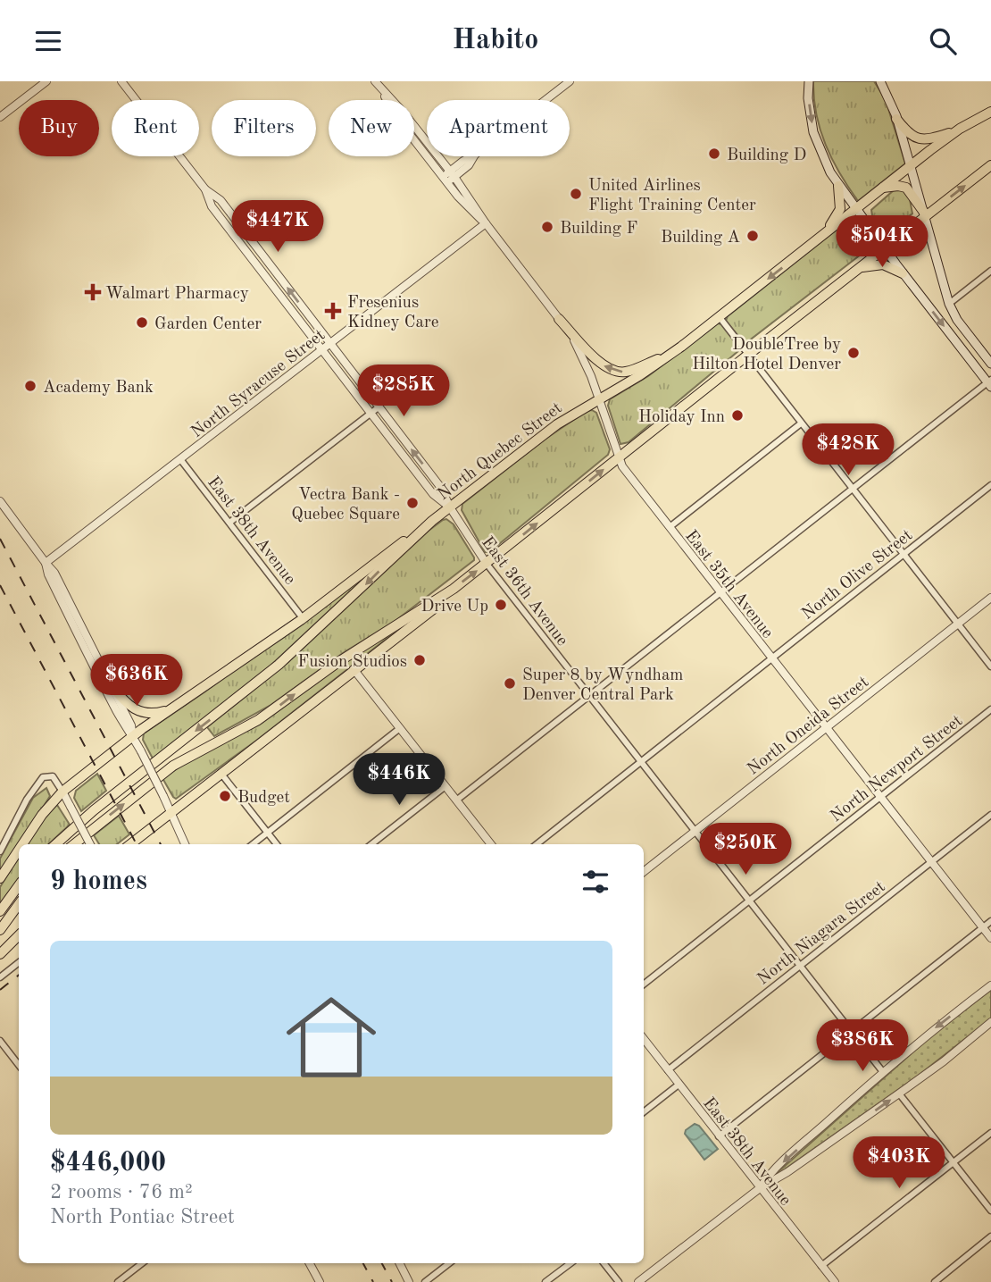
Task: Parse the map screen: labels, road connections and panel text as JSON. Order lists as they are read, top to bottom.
{
  "streets": {
    "main road": ["North Quebec Street"],
    "street": [
      "North Syracuse Street",
      "East 38th Avenue",
      "North Olive Street",
      "East 35th Avenue",
      "East 36th Avenue",
      "North Oneida Street",
      "North Newport Street",
      "North Niagara Street"
    ]
  },
  "crossings": [
    ["North Syracuse Street", "East 38th Avenue"],
    ["North Syracuse Street", "East 35th Avenue"],
    ["North Syracuse Street", "East 36th Avenue"],
    ["North Quebec Street", "East 35th Avenue"],
    ["North Quebec Street", "East 36th Avenue"],
    ["East 38th Avenue", "North Niagara Street"],
    ["North Olive Street", "East 35th Avenue"],
    ["North Olive Street", "East 36th Avenue"],
    ["East 35th Avenue", "North Oneida Street"],
    ["East 35th Avenue", "North Newport Street"],
    ["East 35th Avenue", "North Niagara Street"],
    ["East 36th Avenue", "North Oneida Street"],
    ["East 36th Avenue", "North Newport Street"],
    ["East 36th Avenue", "North Niagara Street"]
  ],
  "places": {
    "other": [
      "Building D",
      "United Airlines Flight Training Center",
      "Building F",
      "Building A",
      "Garden Center",
      "DoubleTree by Hilton Hotel Denver",
      "Academy Bank",
      "Holiday Inn",
      "Vectra Bank - Quebec Square",
      "Drive Up",
      "Fusion Studios",
      "Super 8 by Wyndham Denver Central Park",
      "Budget"
    ],
    "health": ["Walmart Pharmacy", "Fresenius Kidney Care"]
  },
  "page": {
    "header": "Habito",
    "chip": [
      "Buy",
      "Rent",
      "Filters",
      "New",
      "Apartment"
    ],
    "price": [
      "$447K",
      "$504K",
      "$285K",
      "$428K",
      "$636K",
      "$446K",
      "$250K",
      "$386K",
      "$403K"
    ],
    "heading": "9 homes",
    "list": [
      {
        "name": "$446,000",
        "note": "2 rooms · 76 m² · North Pontiac Street"
      }
    ]
  }
}
